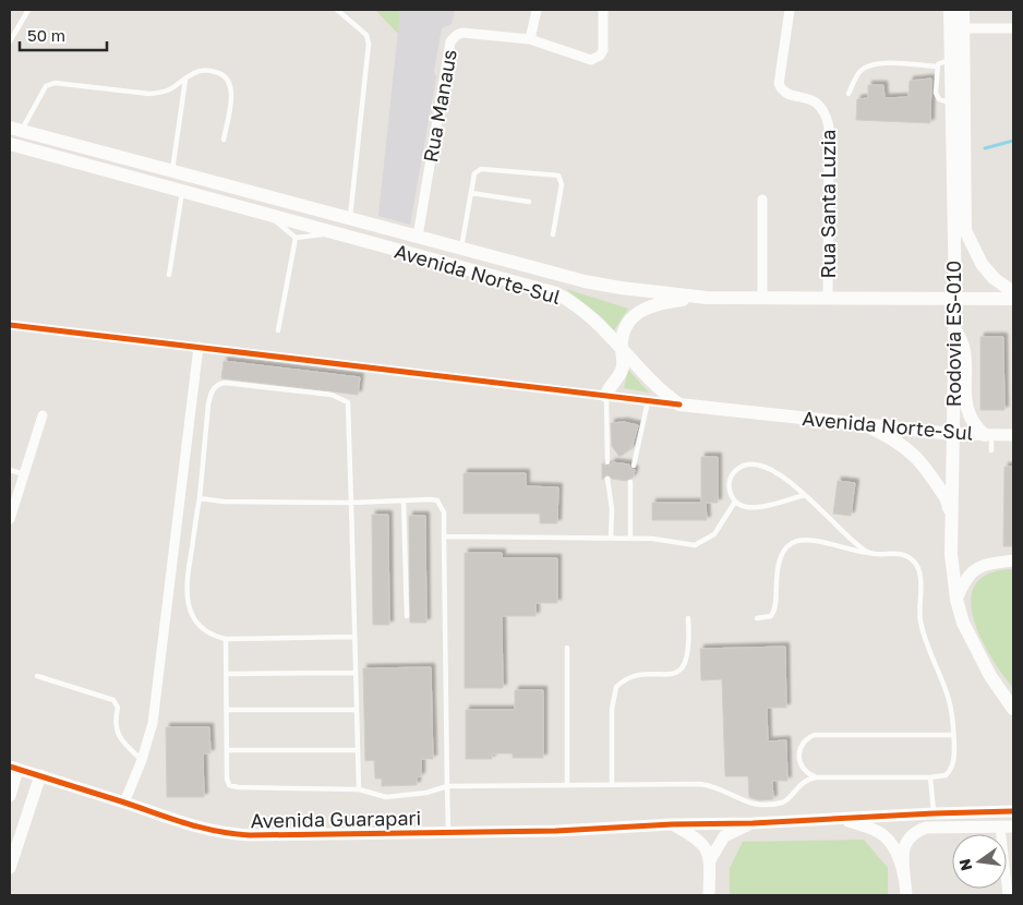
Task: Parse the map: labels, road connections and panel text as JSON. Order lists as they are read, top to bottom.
{
  "streets": {
    "main road": ["Avenida Norte-Sul", "Rodovia ES-010"],
    "street": ["Rua Manaus", "Rua Santa Luzia", "Avenida Guarapari"]
  },
  "crossings": [
    ["Rua Manaus", "Avenida Norte-Sul"],
    ["Rua Santa Luzia", "Avenida Norte-Sul"],
    ["Avenida Norte-Sul", "Rodovia ES-010"]
  ],
  "scale_bar": "50 m",
  "north": "left"
}
